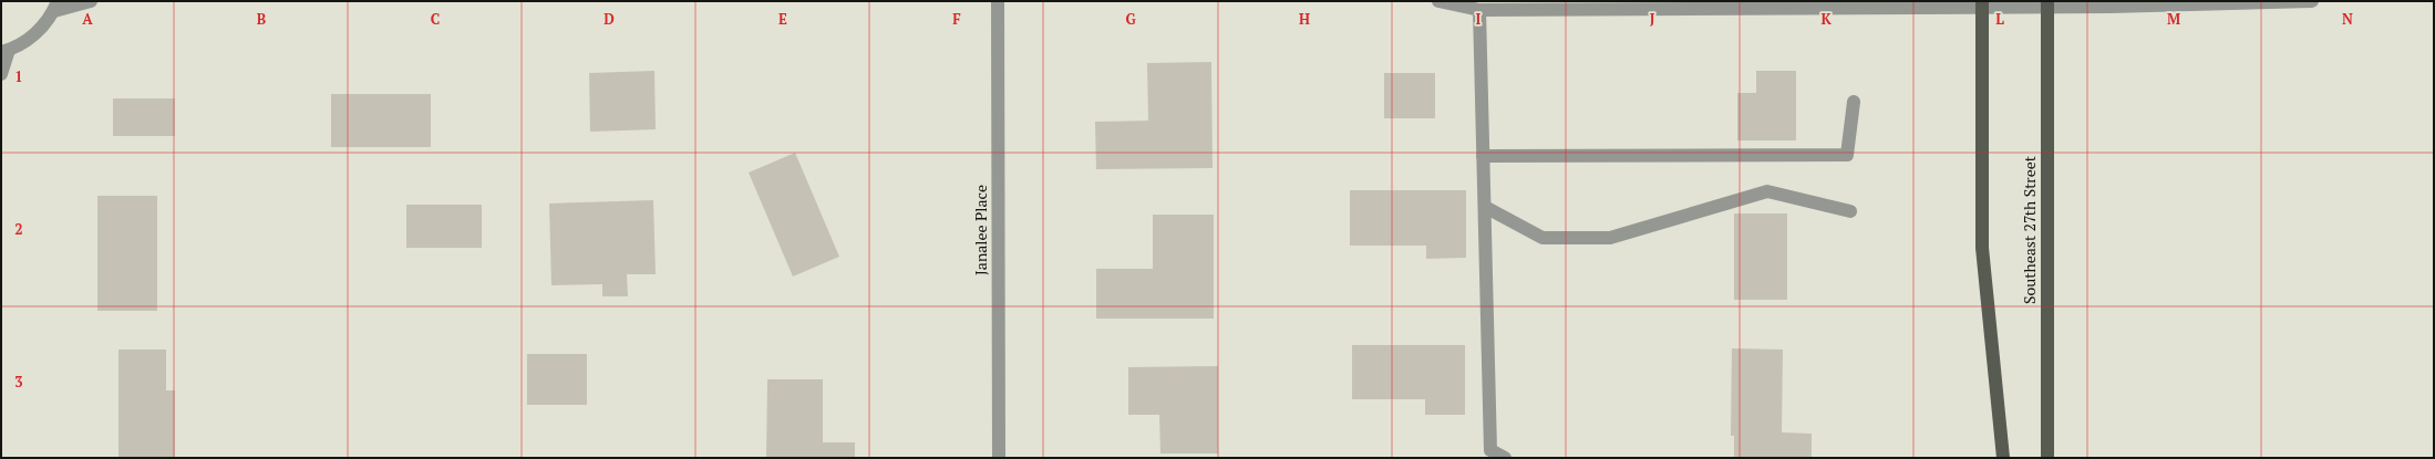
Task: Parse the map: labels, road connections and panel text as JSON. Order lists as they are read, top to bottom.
{
  "streets": {
    "main road": ["Southeast 27th Street"],
    "street": ["Janalee Place"]
  },
  "grid": {
    "columns": [
      "A",
      "B",
      "C",
      "D",
      "E",
      "F",
      "G",
      "H",
      "I",
      "J",
      "K",
      "L",
      "M",
      "N"
    ],
    "rows": ["1", "2", "3"]
  }
}
